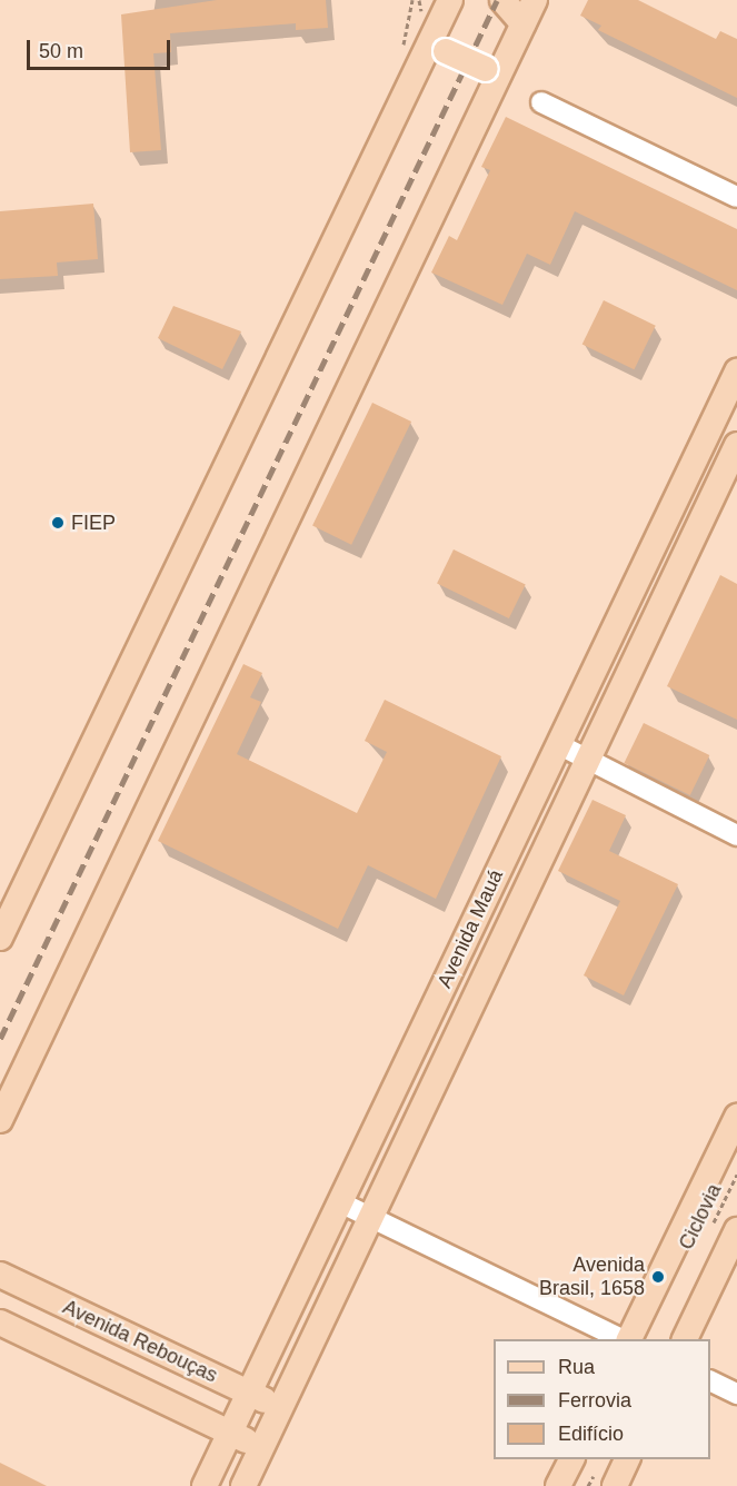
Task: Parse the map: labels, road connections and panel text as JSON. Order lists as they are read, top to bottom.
{
  "streets": {
    "main road": ["Avenida Mauá", "Avenida Rebouças"],
    "path": ["Ciclovia"]
  },
  "crossings": [
    ["Avenida Mauá", "Avenida Rebouças"]
  ],
  "places": ["FIEP", "Avenida Brasil, 1658"],
  "legend": ["Rua", "Ferrovia", "Edifício"],
  "scale_bar": "50 m"
}
